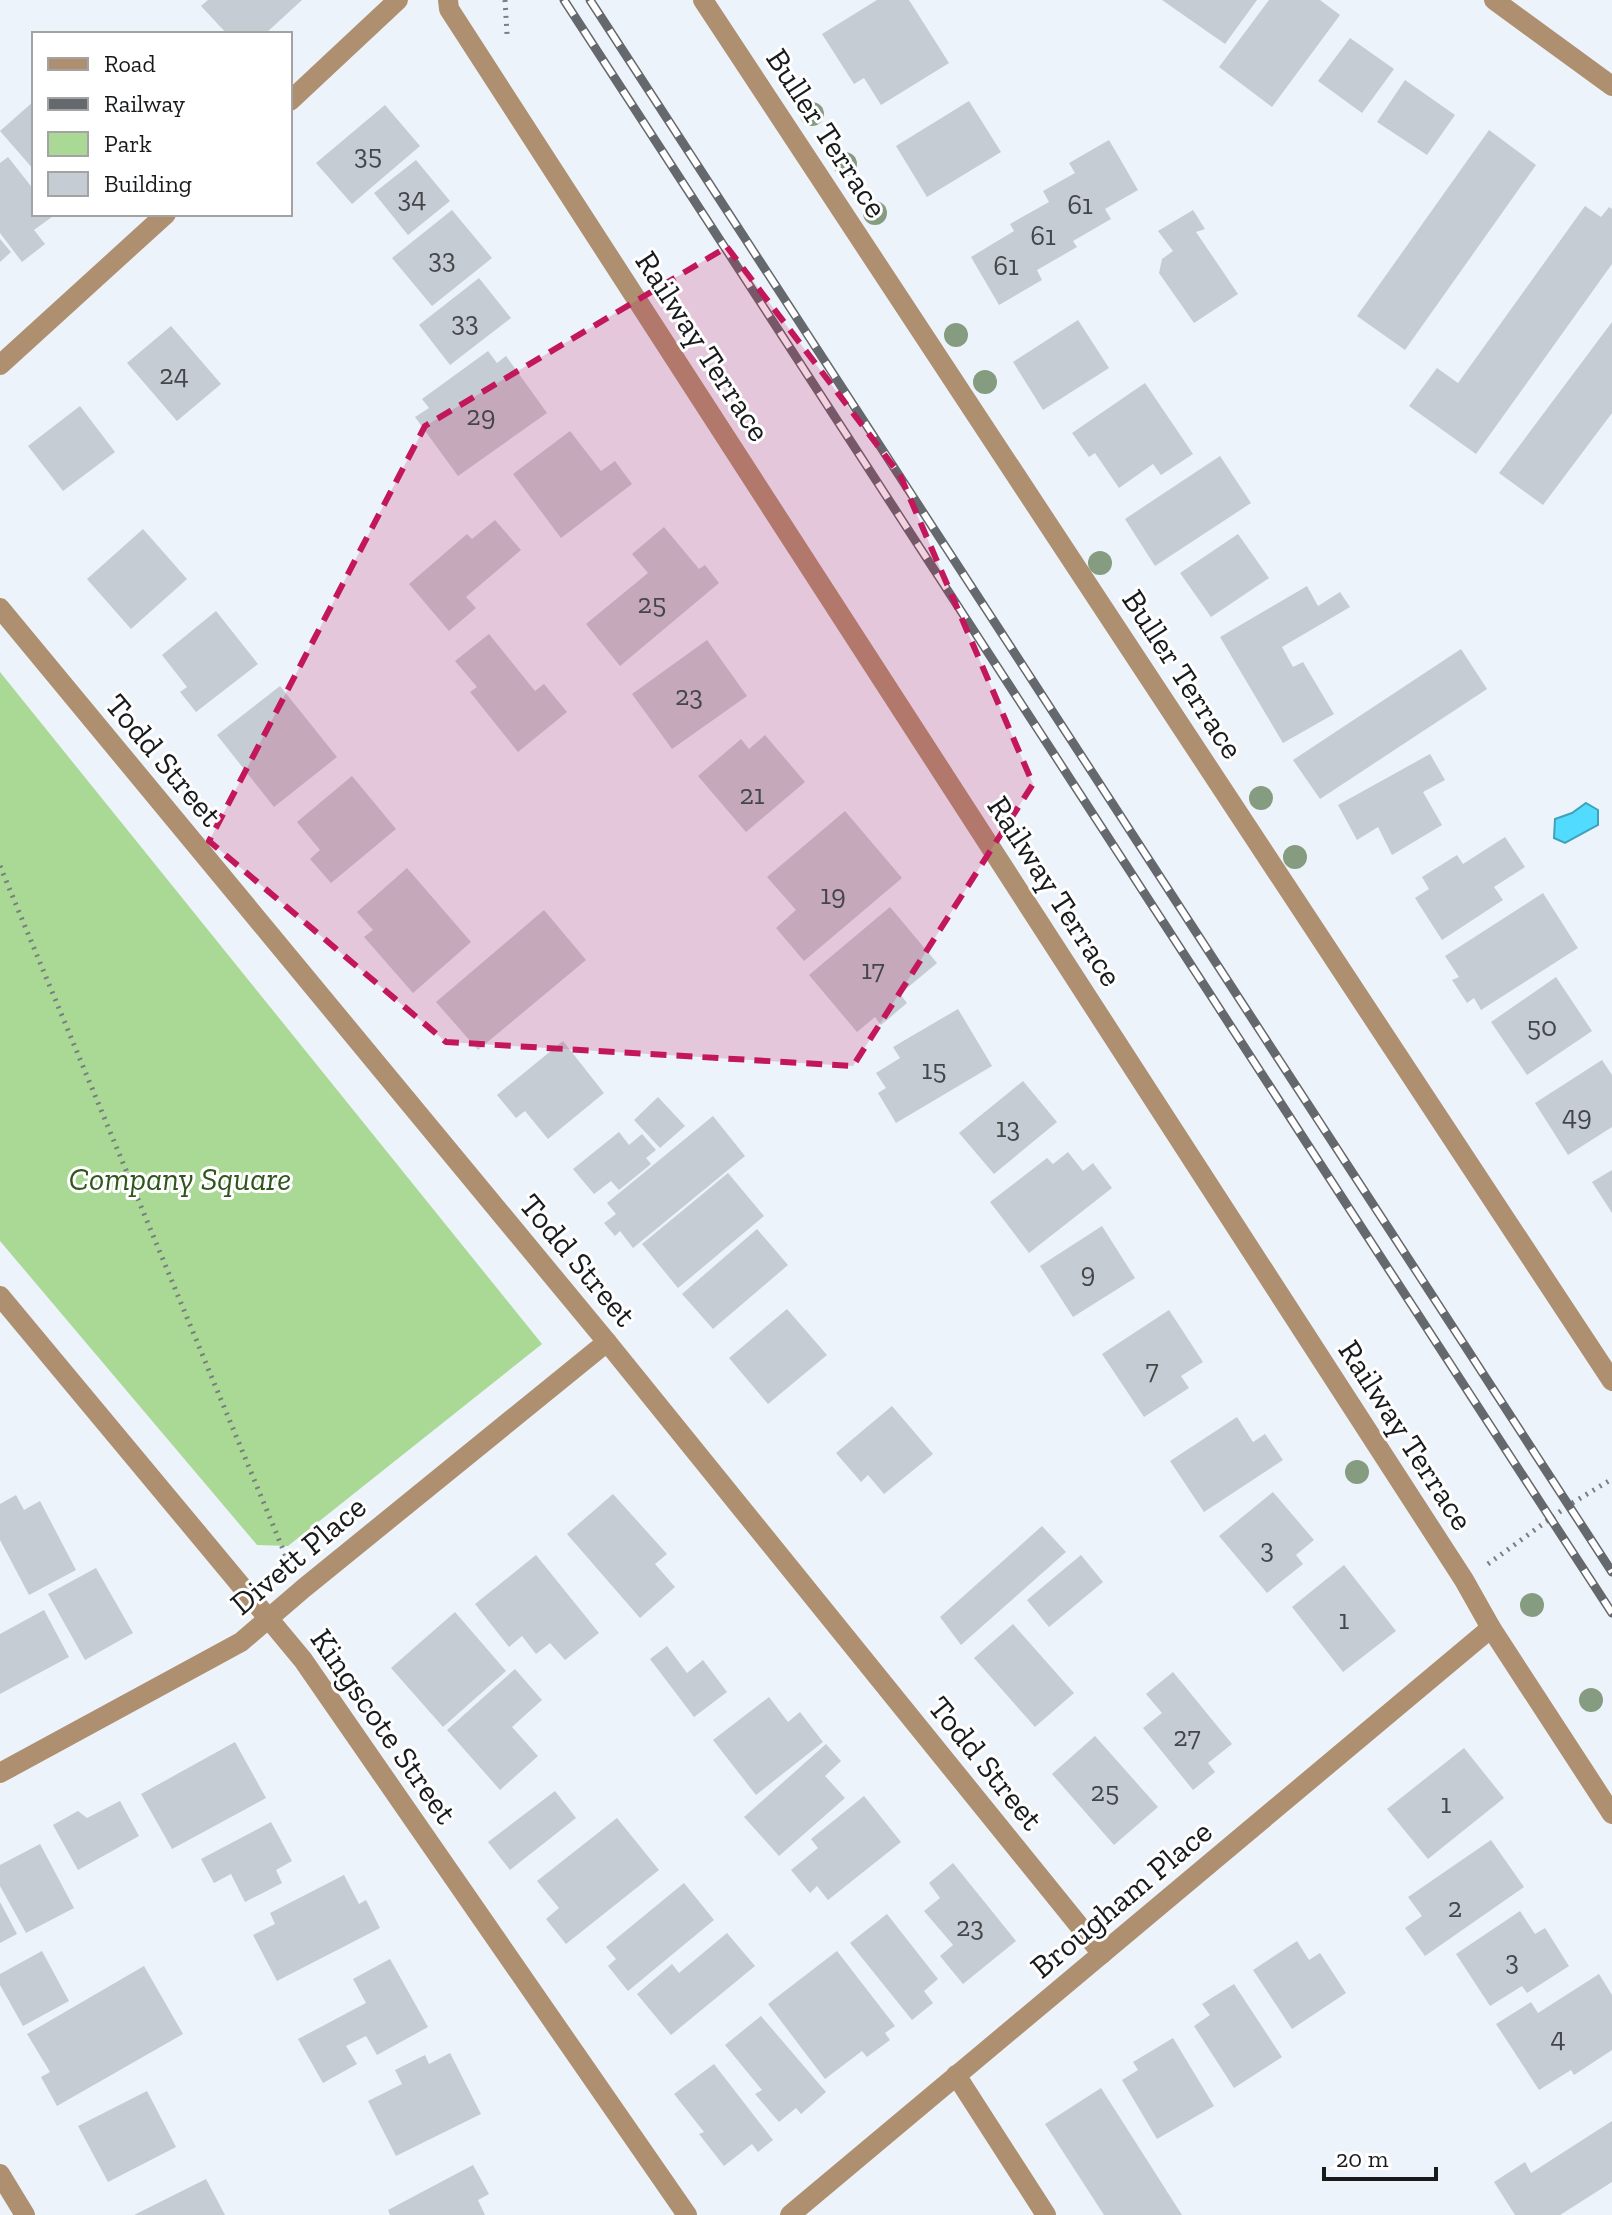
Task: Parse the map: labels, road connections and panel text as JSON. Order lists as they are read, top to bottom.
{
  "streets": {
    "street": [
      "Buller Terrace",
      "Railway Terrace",
      "Todd Street",
      "Divett Place",
      "Kingscote Street",
      "Brougham Place"
    ]
  },
  "crossings": [
    ["Railway Terrace", "Brougham Place"],
    ["Todd Street", "Divett Place"],
    ["Todd Street", "Brougham Place"],
    ["Divett Place", "Kingscote Street"]
  ],
  "parks": ["Company Square"],
  "house_numbers": [
    "35",
    "34",
    "61",
    "61",
    "33",
    "61",
    "33",
    "24",
    "29",
    "25",
    "23",
    "21",
    "19",
    "17",
    "50",
    "15",
    "49",
    "13",
    "9",
    "7",
    "3",
    "1",
    "27",
    "25",
    "1",
    "2",
    "23",
    "3",
    "4"
  ],
  "legend": [
    "Road",
    "Railway",
    "Park",
    "Building"
  ],
  "scale_bar": "20 m"
}
